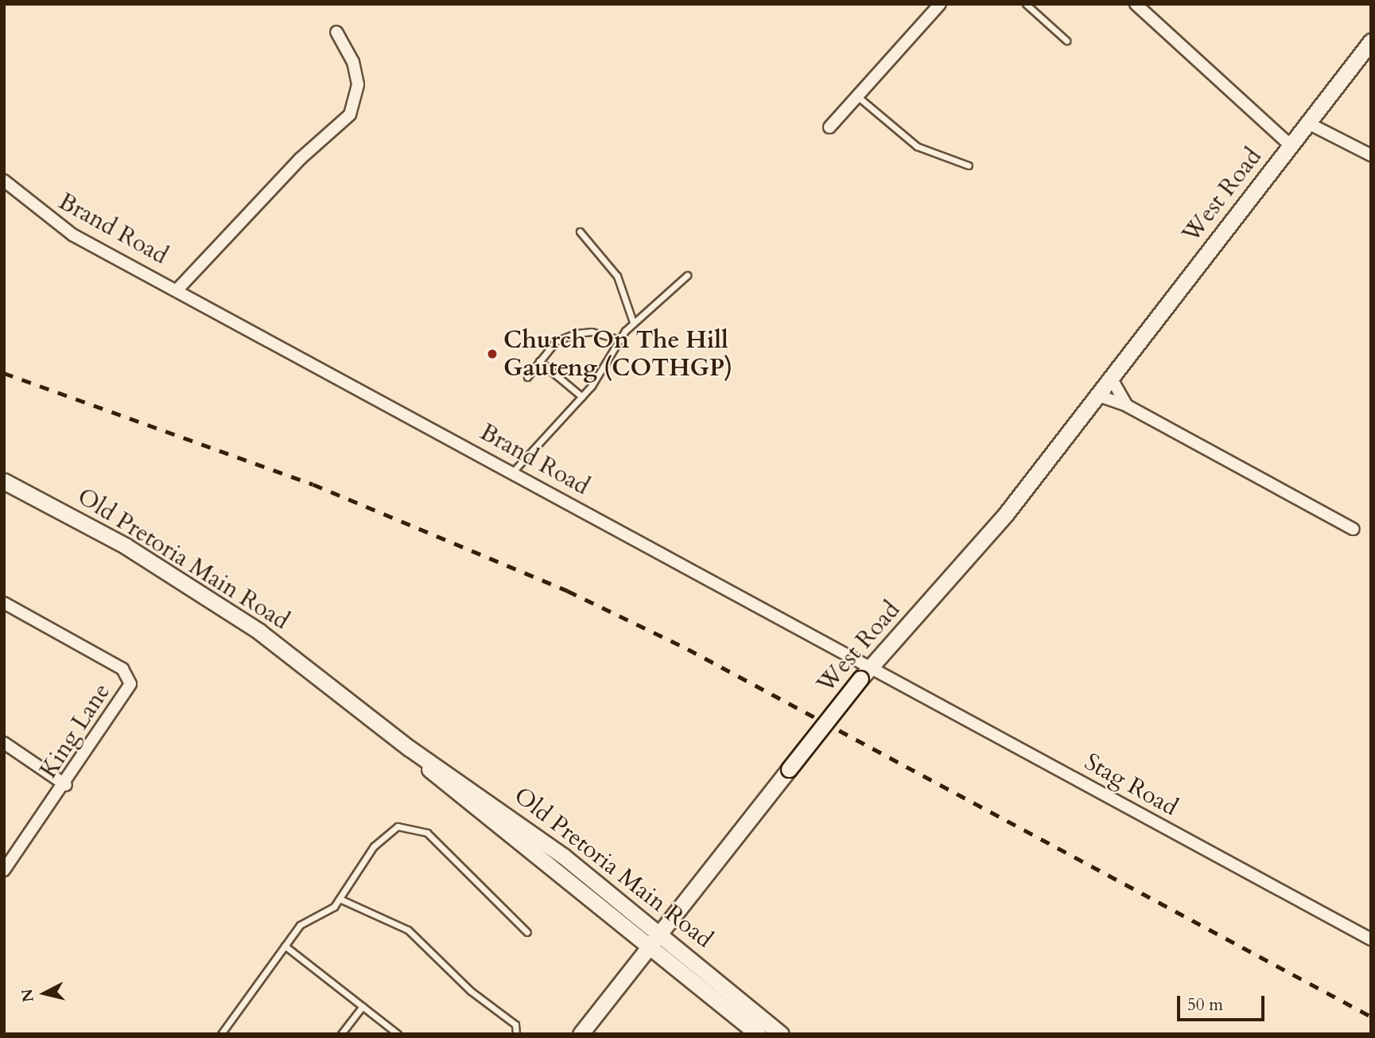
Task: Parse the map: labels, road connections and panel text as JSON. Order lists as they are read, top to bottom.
{
  "streets": {
    "main road": ["West Road", "Old Pretoria Main Road"],
    "street": ["Brand Road", "King Lane", "Stag Road"]
  },
  "crossings": [
    ["West Road", "Brand Road"],
    ["West Road", "Old Pretoria Main Road"],
    ["West Road", "Stag Road"],
    ["Brand Road", "Stag Road"]
  ],
  "places": ["Church On The Hill Gauteng (COTHGP)"],
  "scale_bar": "50 m",
  "north": "left"
}
